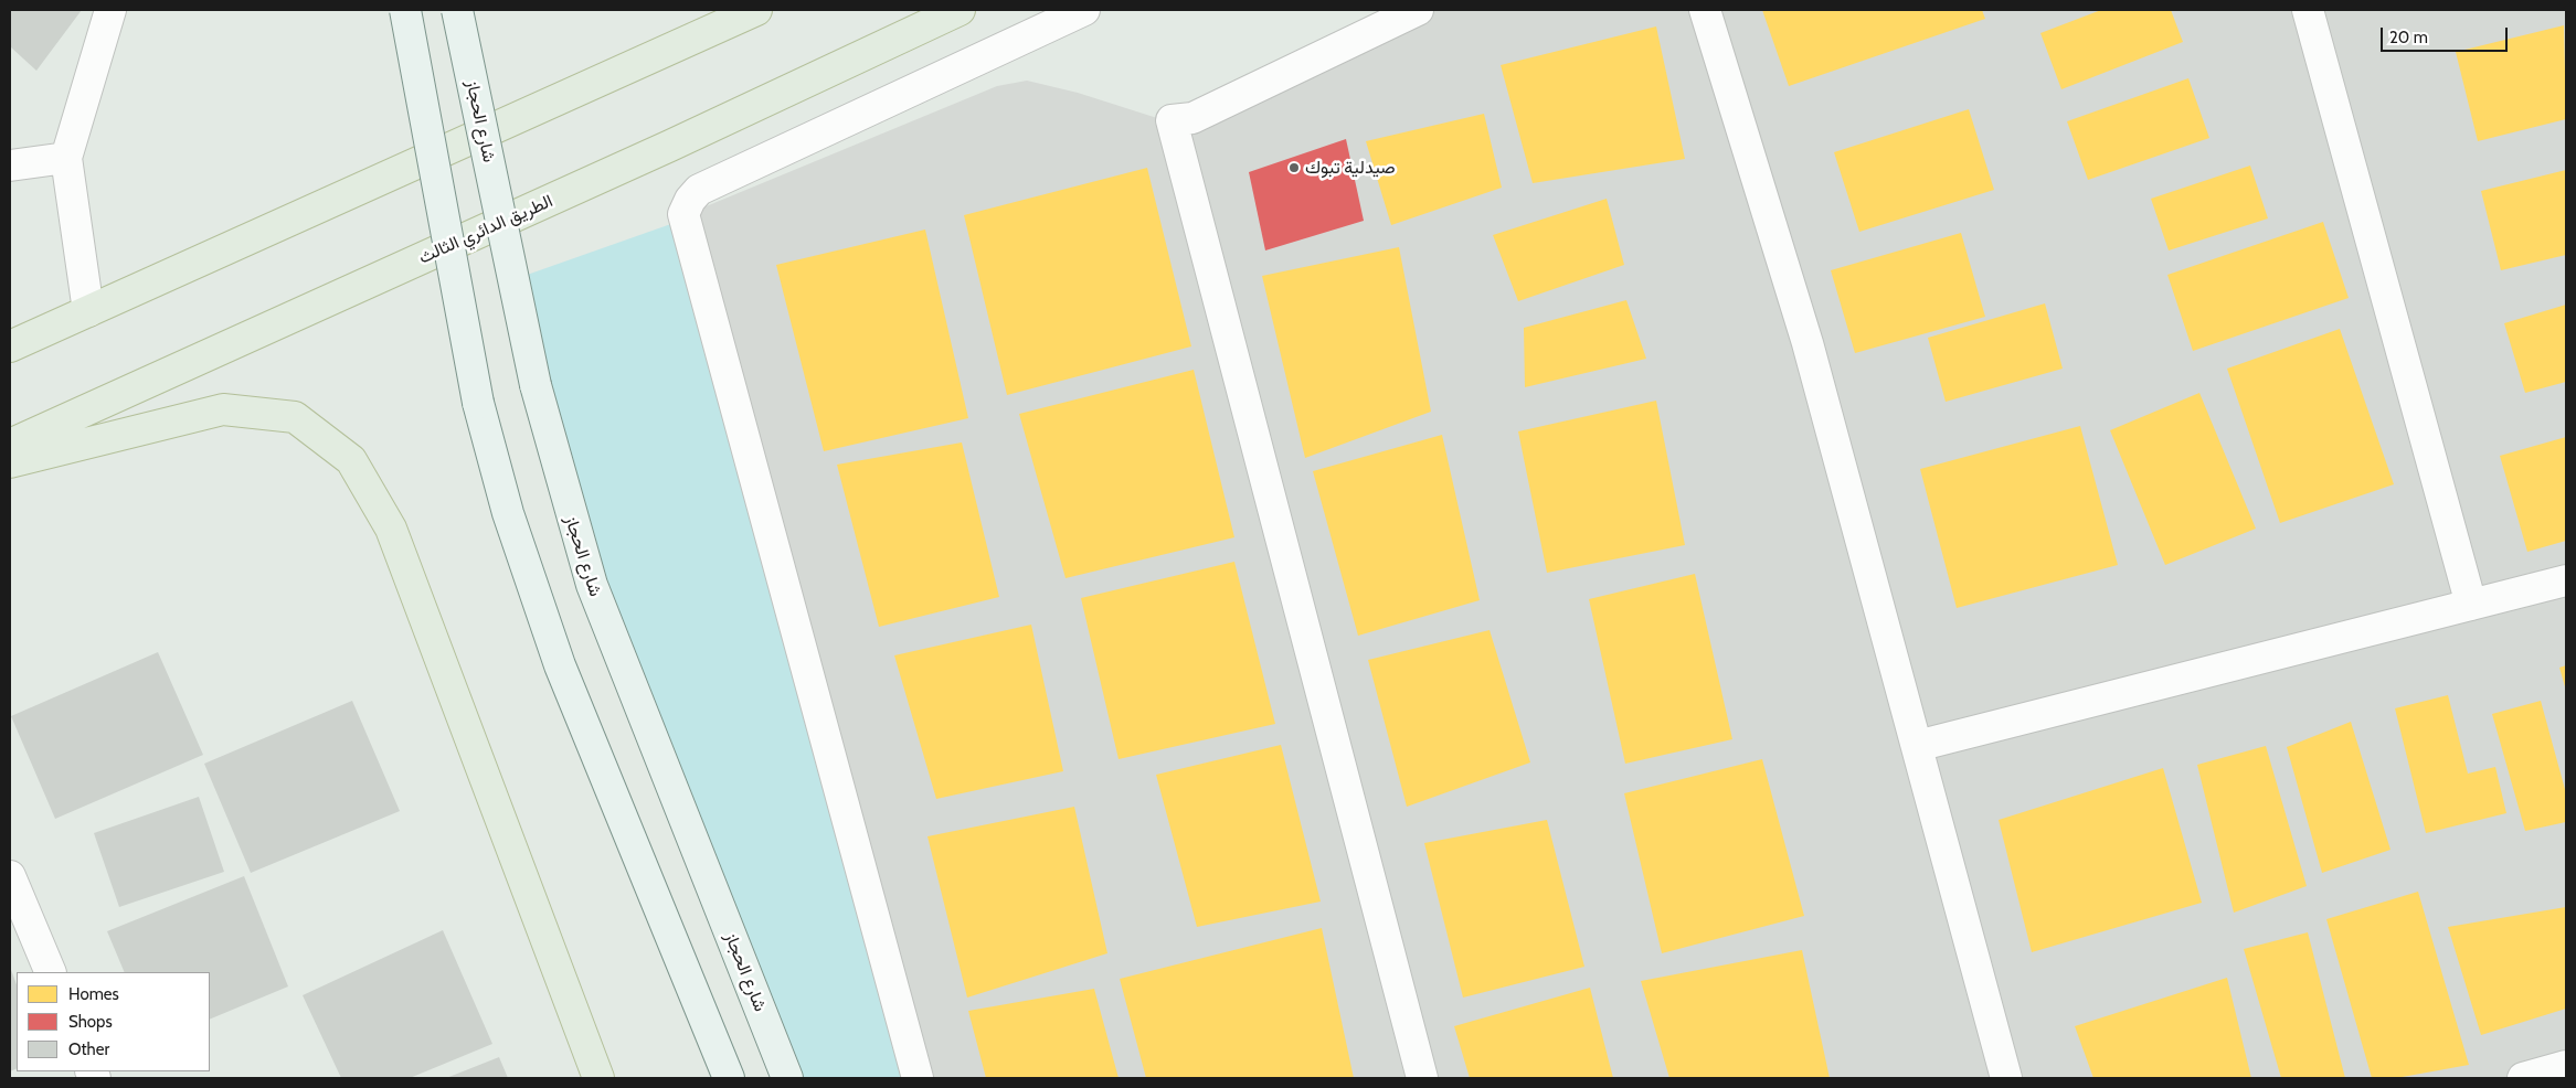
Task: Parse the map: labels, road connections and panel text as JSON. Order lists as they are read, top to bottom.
{
  "streets": {
    "highway": ["الطريق الدائري الثالث"],
    "main road": ["شارع الحجاز"]
  },
  "places": ["صيدلية تبوك"],
  "legend": ["Homes", "Shops", "Other"],
  "scale_bar": "20 m"
}
